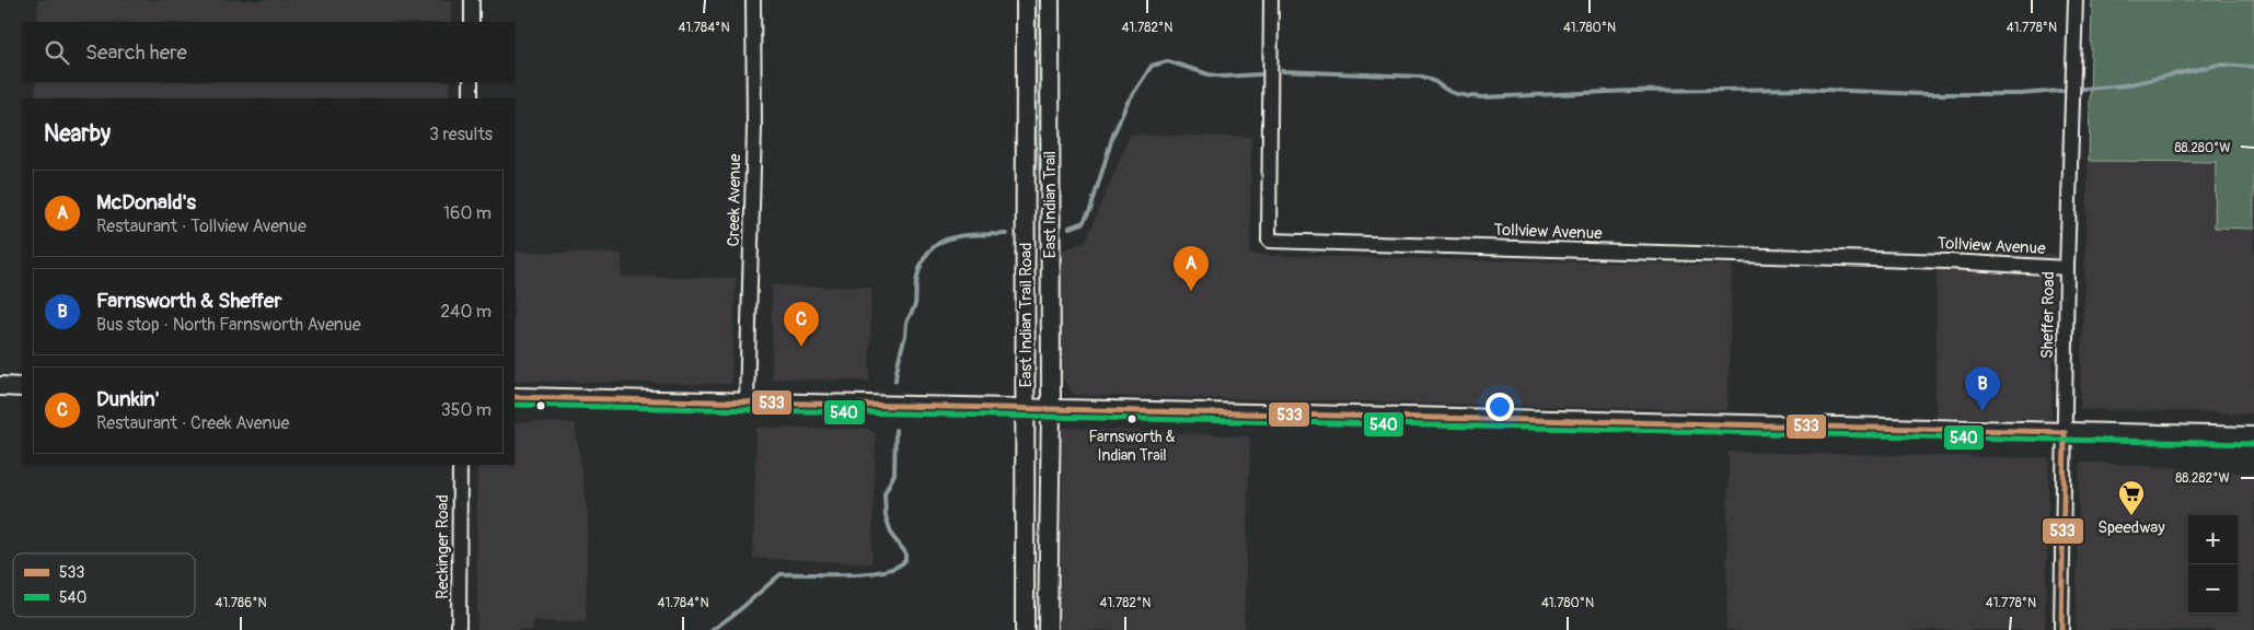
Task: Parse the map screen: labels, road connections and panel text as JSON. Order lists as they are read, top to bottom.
{
  "streets": {
    "main road": ["East Indian Trail", "East Indian Trail Road"],
    "street": [
      "Creek Avenue",
      "Tollview Avenue",
      "Sheffer Road",
      "Reckinger Road"
    ]
  },
  "crossings": [
    ["Tollview Avenue", "Sheffer Road"]
  ],
  "places": {
    "other": ["Farnsworth & Indian Trail"],
    "supermarket": ["Speedway"]
  },
  "lines": ["transit line 533", "transit line 540"],
  "legend": ["533", "540"],
  "page": {
    "search": "Search here",
    "heading": ["Nearby", "3 results"],
    "list": [
      {
        "mark": "A",
        "name": "McDonald's",
        "note": "Restaurant · Tollview Avenue",
        "value": "160 m"
      },
      {
        "mark": "B",
        "name": "Farnsworth & Sheffer",
        "note": "Bus stop · North Farnsworth Avenue",
        "value": "240 m"
      },
      {
        "mark": "C",
        "name": "Dunkin'",
        "note": "Restaurant · Creek Avenue",
        "value": "350 m"
      }
    ],
    "pins": ["A", "C", "B"],
    "map_buttons": ["+", "−"]
  },
  "coordinates": [
    "41.784°N",
    "41.782°N",
    "41.780°N",
    "41.778°N",
    "88.280°W",
    "88.282°W",
    "41.786°N"
  ]
}
